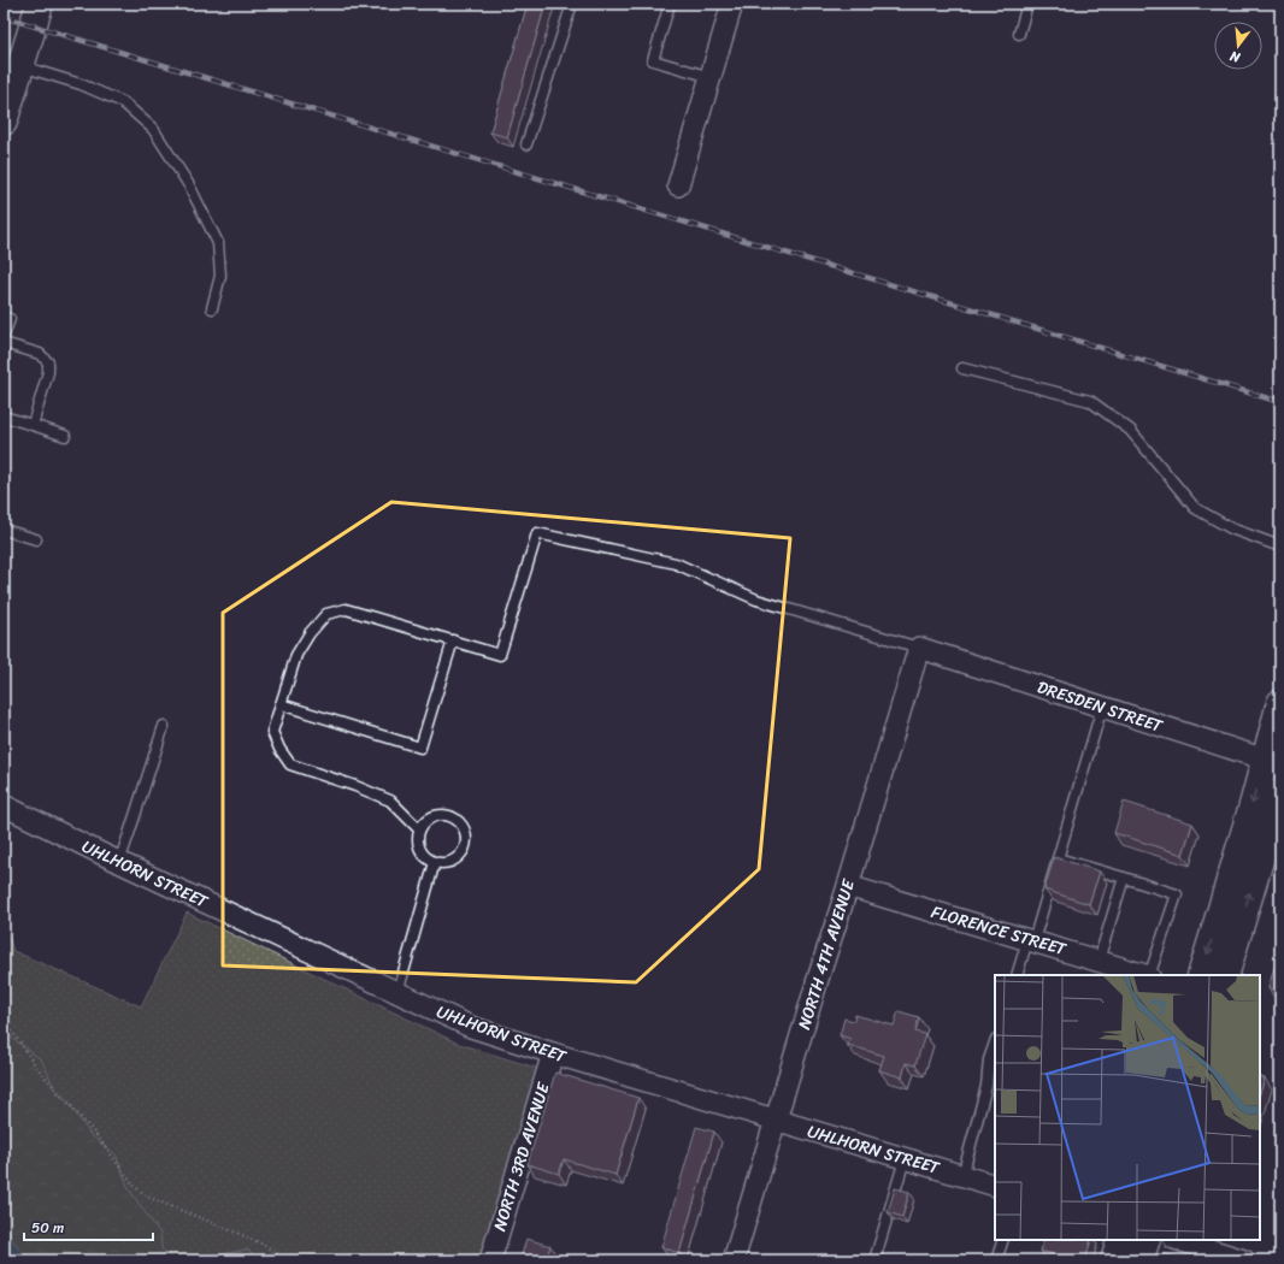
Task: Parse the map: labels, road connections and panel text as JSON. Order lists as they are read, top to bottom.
{
  "streets": {
    "street": [
      "DRESDEN STREET",
      "UHLHORN STREET",
      "FLORENCE STREET",
      "NORTH 4TH AVENUE",
      "NORTH 3RD AVENUE"
    ]
  },
  "crossings": [
    ["DRESDEN STREET", "NORTH 4TH AVENUE"],
    ["UHLHORN STREET", "NORTH 4TH AVENUE"],
    ["UHLHORN STREET", "NORTH 3RD AVENUE"],
    ["FLORENCE STREET", "NORTH 4TH AVENUE"]
  ],
  "scale_bar": "50 m",
  "north": "bottom"
}
